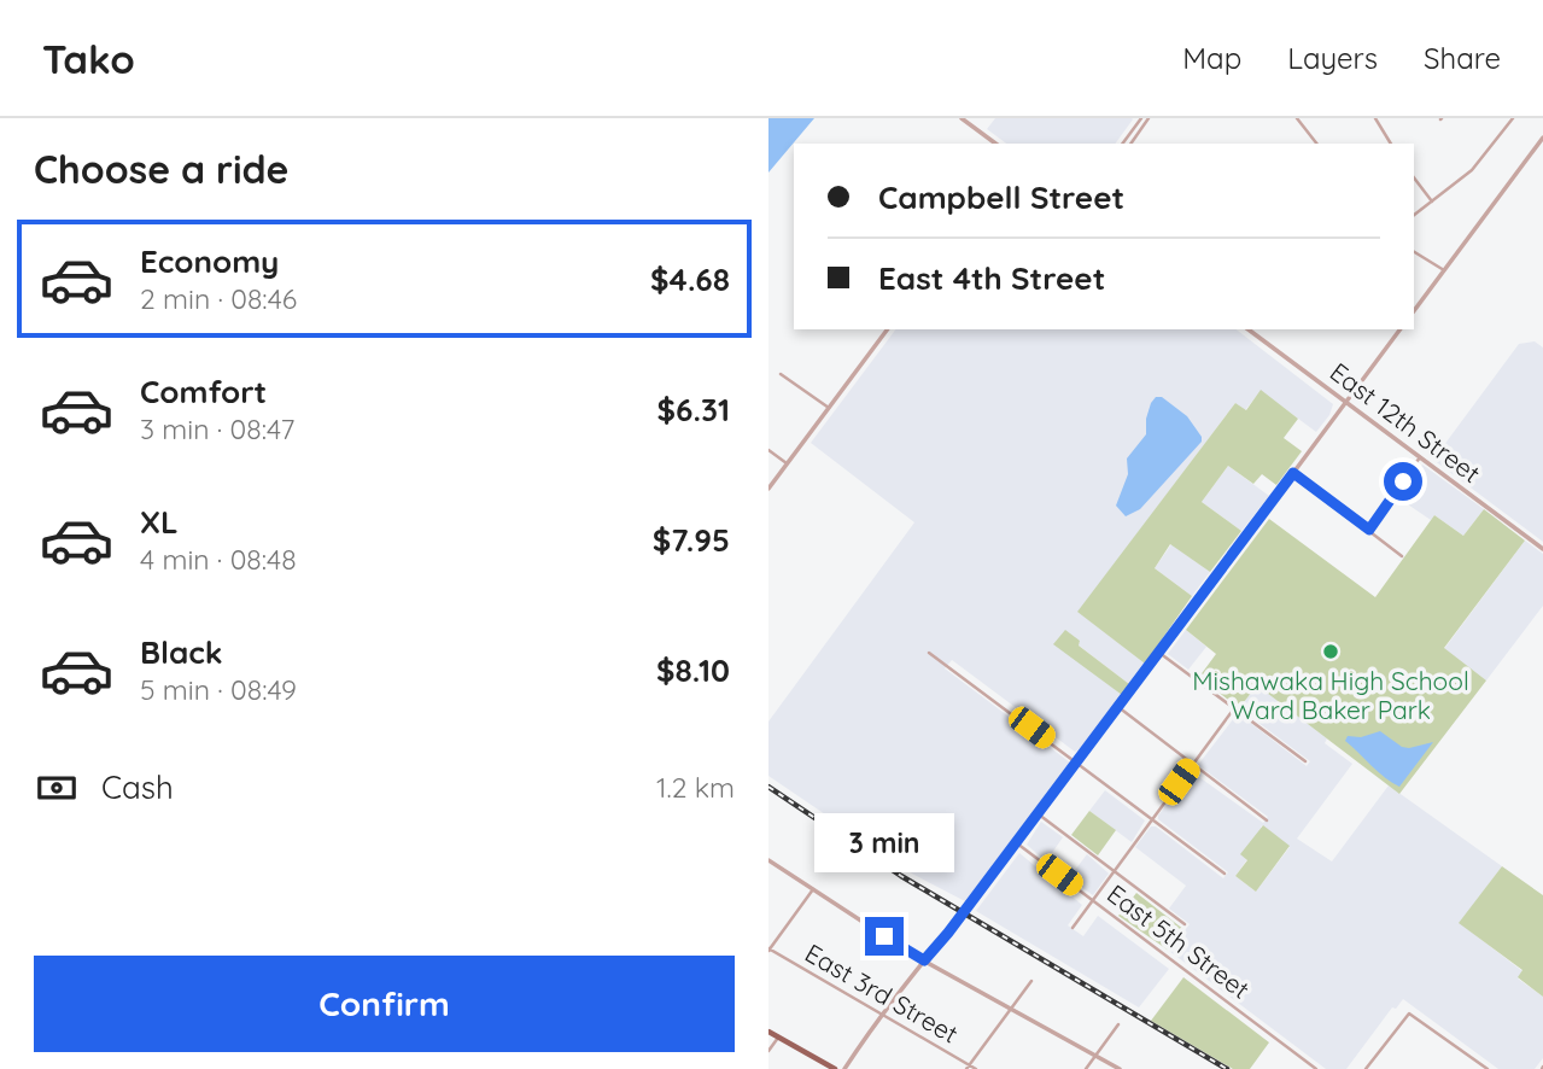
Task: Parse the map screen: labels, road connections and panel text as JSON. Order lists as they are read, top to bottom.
{
  "streets": {
    "street": ["East 12th Street", "East 5th Street", "East 3rd Street"]
  },
  "places": ["Mishawaka High School Ward Baker Park"],
  "page": {
    "header": "Tako",
    "nav": ["Map", "Layers", "Share"],
    "heading": "Choose a ride",
    "banner": ["Campbell Street", "East 4th Street"],
    "list": [
      {
        "name": "Economy",
        "note": "2 min · 08:46",
        "value": "$4.68"
      },
      {
        "name": "Comfort",
        "note": "3 min · 08:47",
        "value": "$6.31"
      },
      {
        "name": "XL",
        "note": "4 min · 08:48",
        "value": "$7.95"
      },
      {
        "name": "Black",
        "note": "5 min · 08:49",
        "value": "$8.10"
      }
    ],
    "pay": ["Cash", "1.2 km"],
    "bubble": "3 min",
    "buttons": "Confirm"
  }
}
